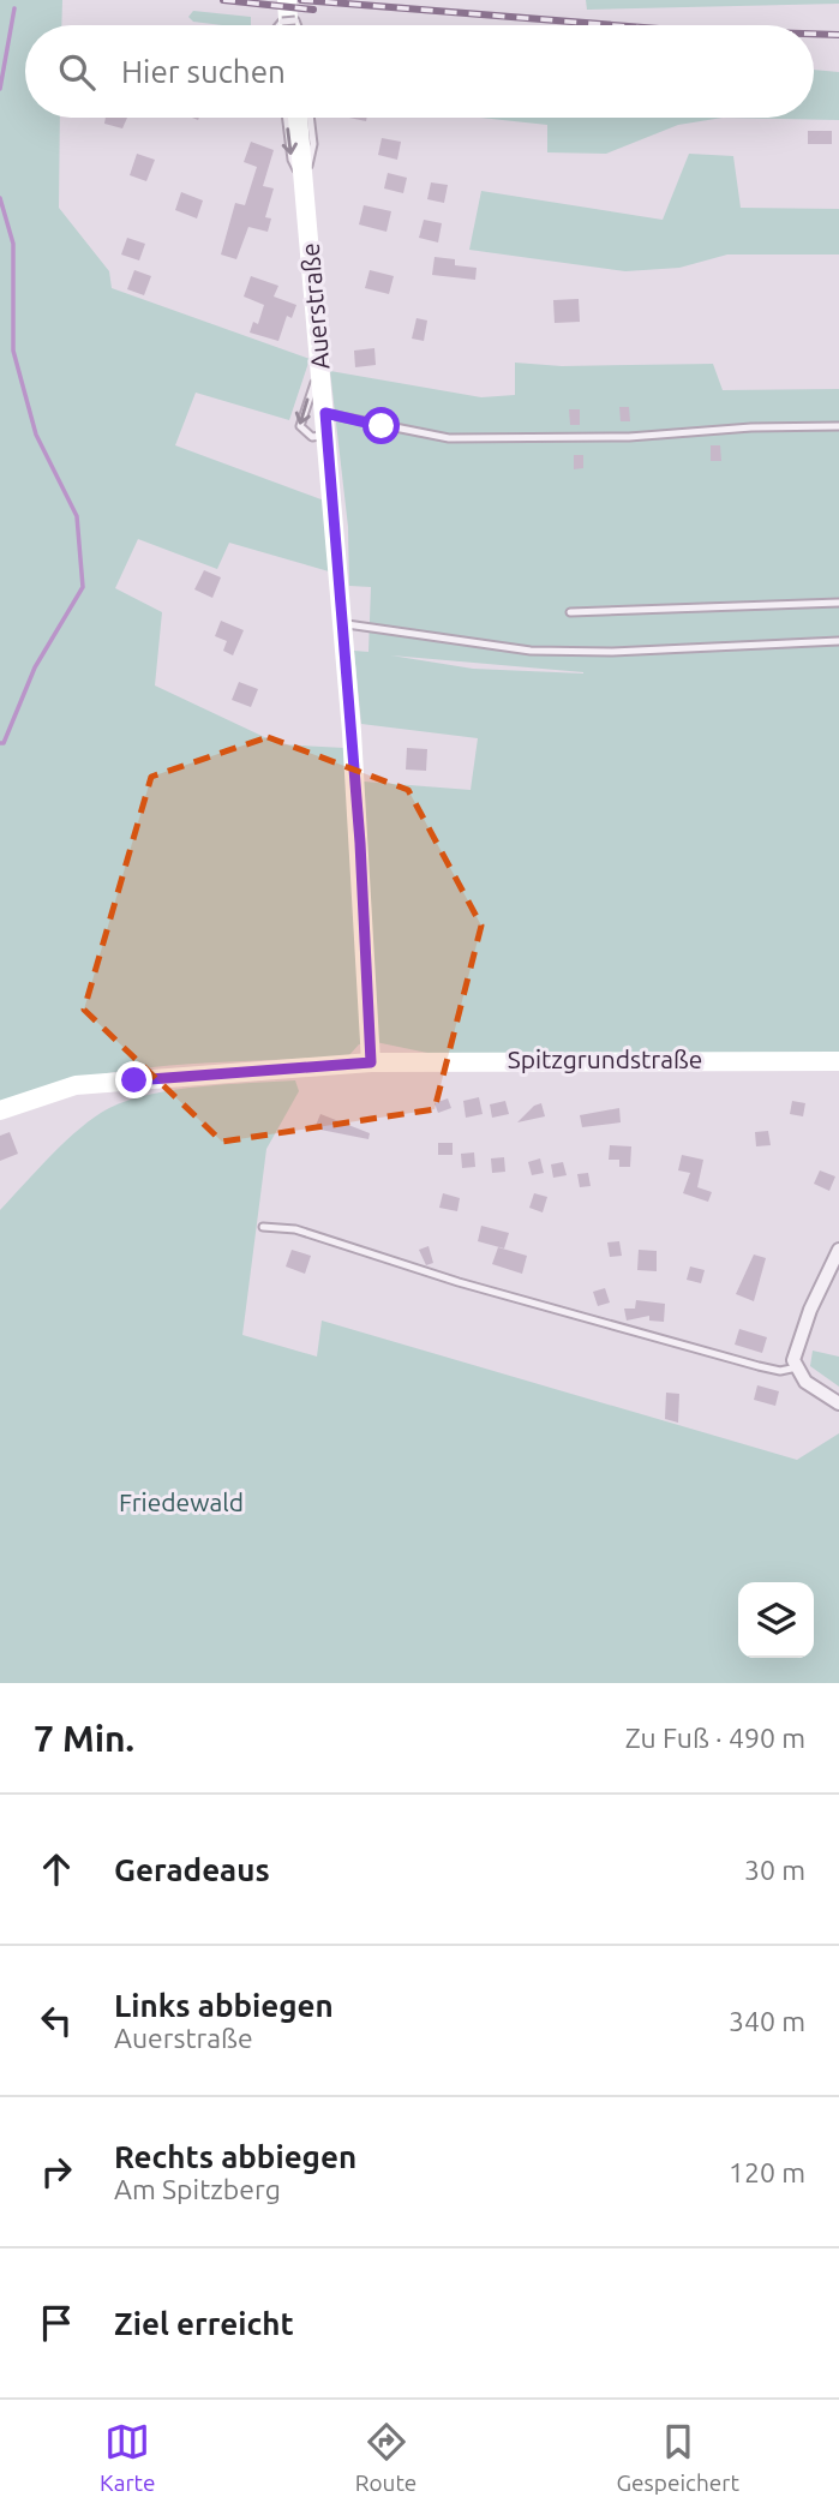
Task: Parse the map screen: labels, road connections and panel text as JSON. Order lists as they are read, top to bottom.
{
  "streets": {
    "street": ["Auerstraße", "Spitzgrundstraße"]
  },
  "crossings": [
    ["Auerstraße", "Spitzgrundstraße"]
  ],
  "parks": ["Friedewald"],
  "page": {
    "search": "Hier suchen",
    "heading": ["7 Min.", "Zu Fuß · 490 m"],
    "list": [
      ["Geradeaus", "30 m"],
      ["Links abbiegen", "Auerstraße", "340 m"],
      ["Rechts abbiegen", "Am Spitzberg", "120 m"],
      "Ziel erreicht"
    ],
    "nav": ["Karte", "Route", "Gespeichert"]
  }
}
